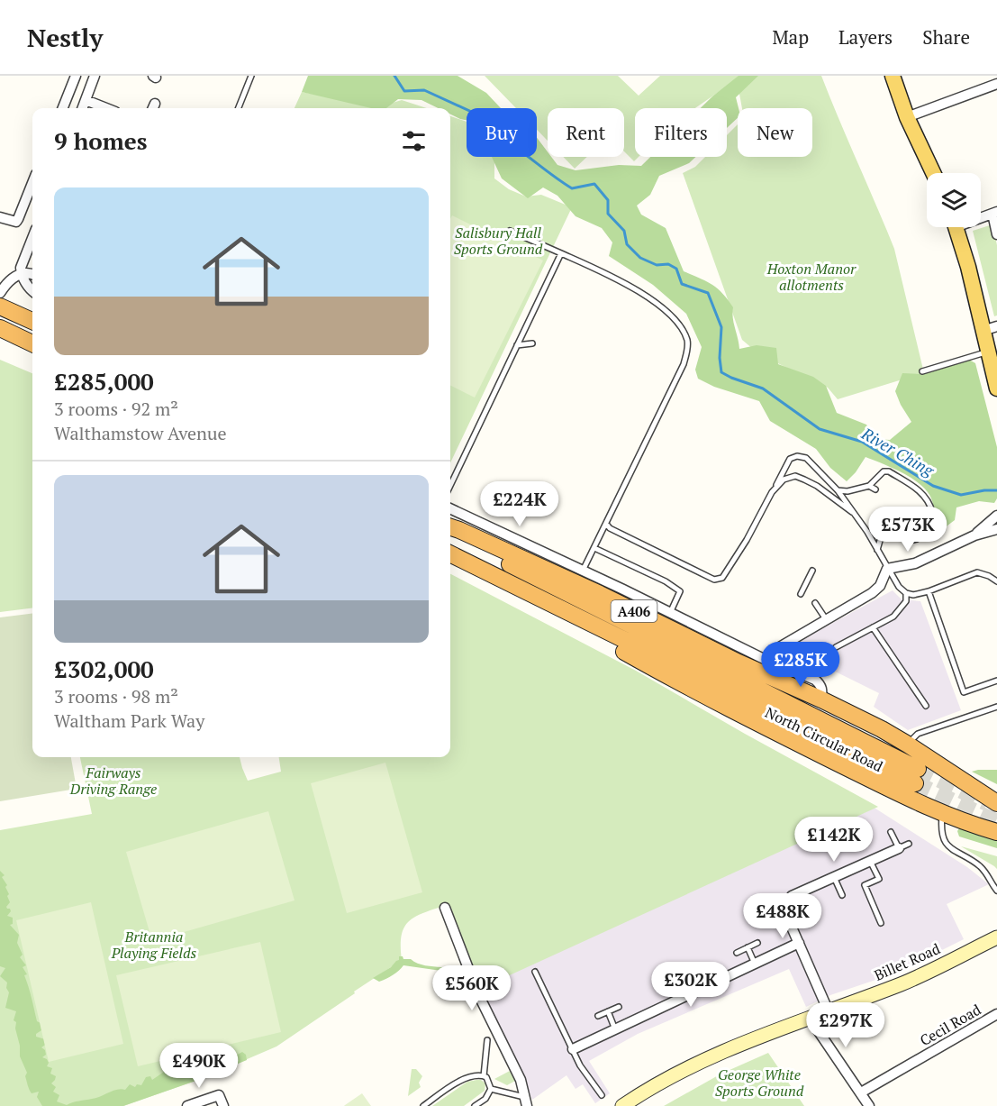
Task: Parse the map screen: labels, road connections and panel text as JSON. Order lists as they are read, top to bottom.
{
  "streets": {
    "highway": ["A406", "North Circular Road"],
    "main road": ["Billet Road"],
    "street": ["Cecil Road"]
  },
  "crossings": [
    ["A406", "North Circular Road"]
  ],
  "water": ["River Ching"],
  "parks": [
    "Salisbury Hall Sports Ground",
    "Hoxton Manor allotments",
    "Fairways Driving Range",
    "Britannia Playing Fields",
    "George White Sports Ground"
  ],
  "page": {
    "header": "Nestly",
    "nav": ["Map", "Layers", "Share"],
    "chip": [
      "Buy",
      "Rent",
      "Filters",
      "New"
    ],
    "heading": "9 homes",
    "list": [
      {
        "name": "£285,000",
        "note": "3 rooms · 92 m² · Walthamstow Avenue"
      },
      {
        "name": "£302,000",
        "note": "3 rooms · 98 m² · Waltham Park Way"
      }
    ],
    "price": [
      "£224K",
      "£573K",
      "£285K",
      "£142K",
      "£488K",
      "£302K",
      "£560K",
      "£297K",
      "£490K"
    ]
  }
}
